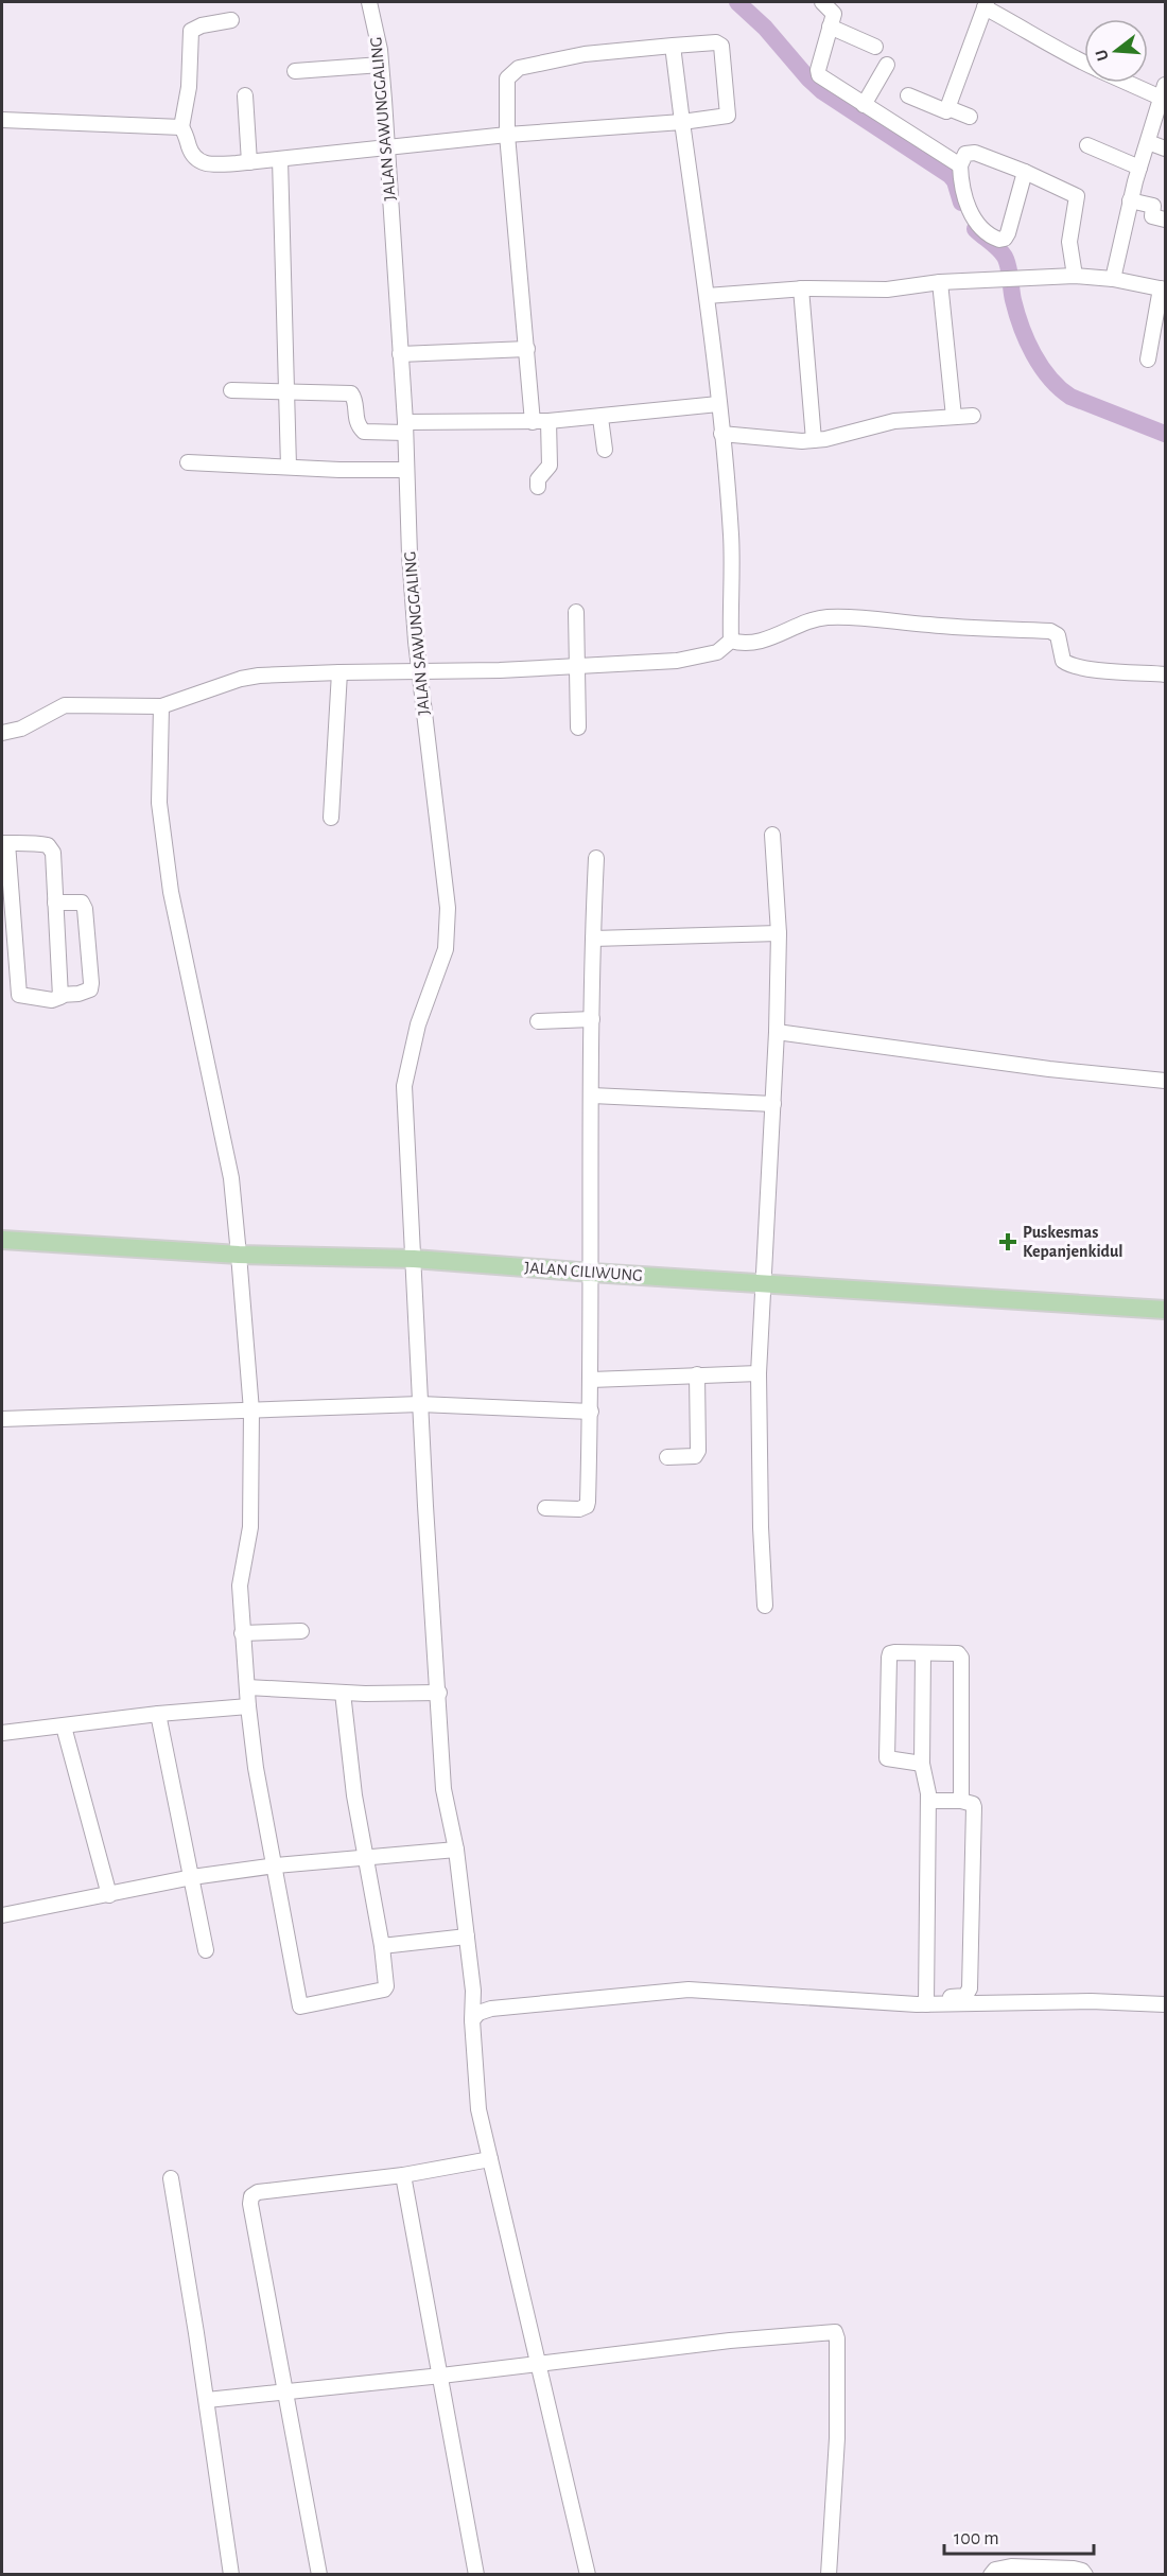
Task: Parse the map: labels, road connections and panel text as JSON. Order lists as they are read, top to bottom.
{
  "streets": {
    "main road": ["JALAN CILIWUNG"],
    "street": ["JALAN SAWUNGGALING"]
  },
  "crossings": [
    ["JALAN SAWUNGGALING", "JALAN CILIWUNG"]
  ],
  "places": {
    "health": ["Puskesmas Kepanjenkidul"]
  },
  "scale_bar": "100 m",
  "north": "left"
}
